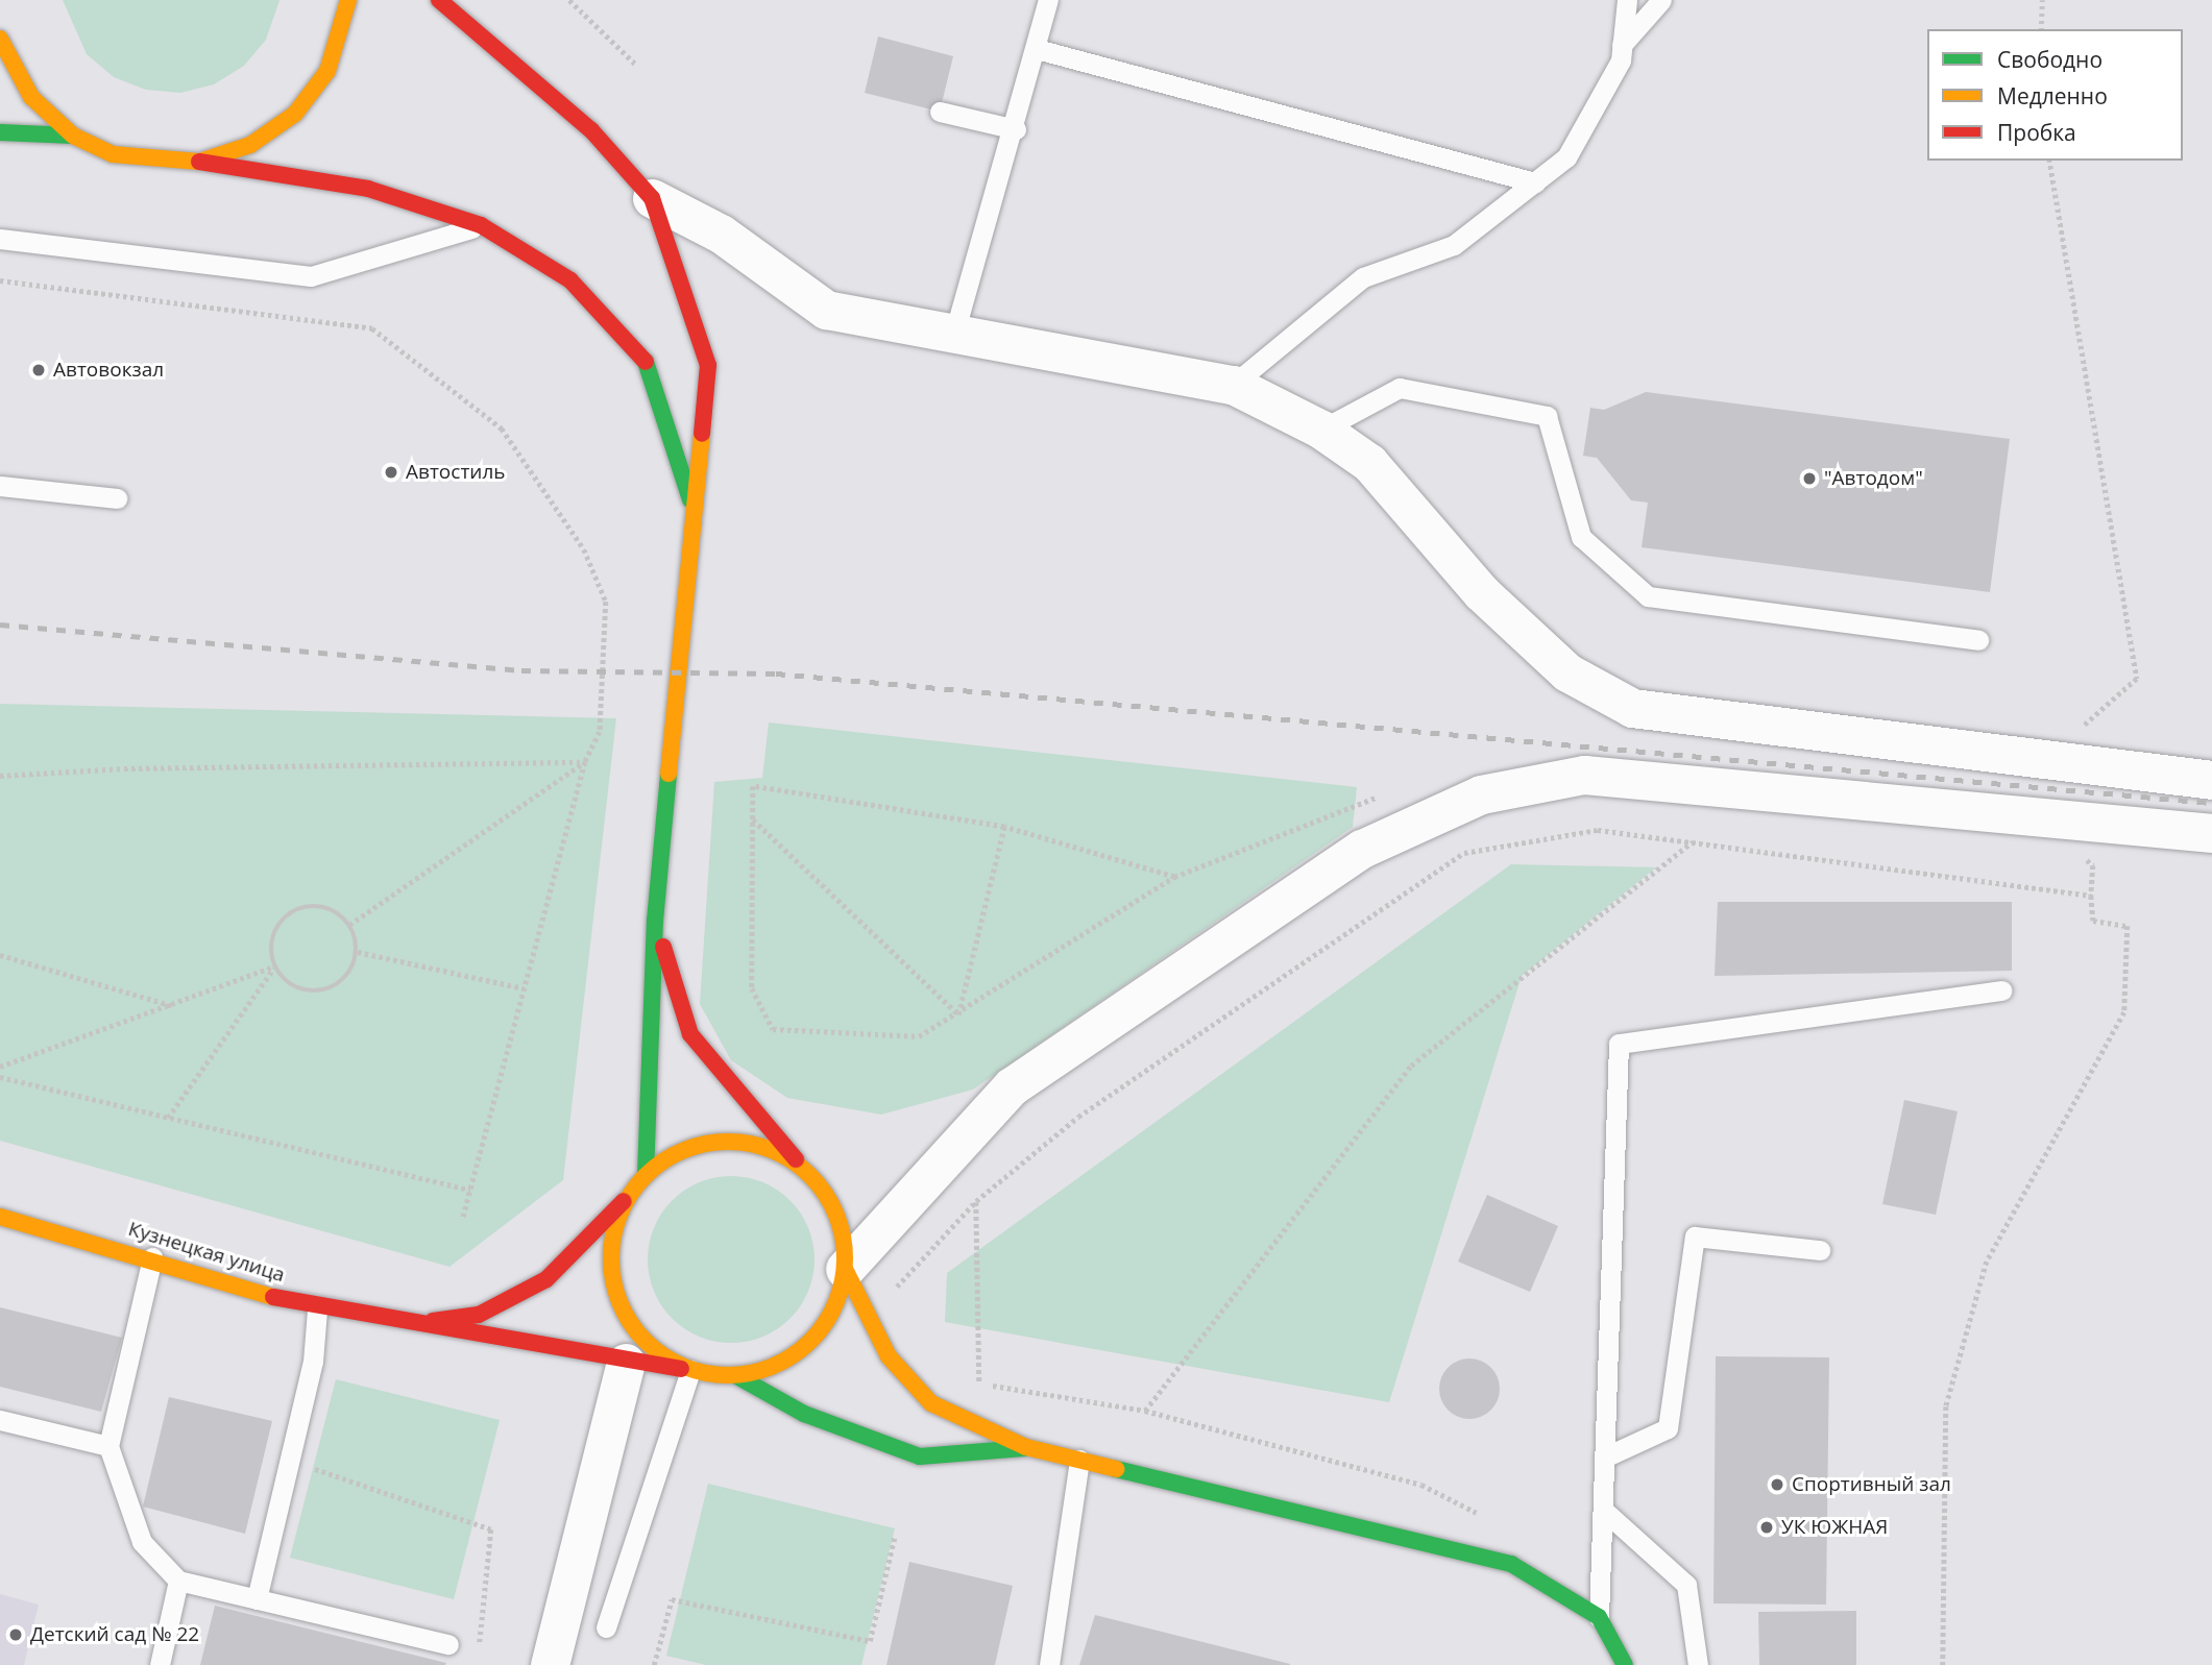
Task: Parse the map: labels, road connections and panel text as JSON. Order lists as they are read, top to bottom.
{
  "streets": {
    "main road": ["Кузнецкая улица"]
  },
  "places": [
    "Автовокзал",
    "Автостиль",
    "\"Автодом\"",
    "Спортивный зал",
    "УК ЮЖНАЯ",
    "Детский сад № 22"
  ],
  "legend": ["Свободно", "Медленно", "Пробка"]
}
